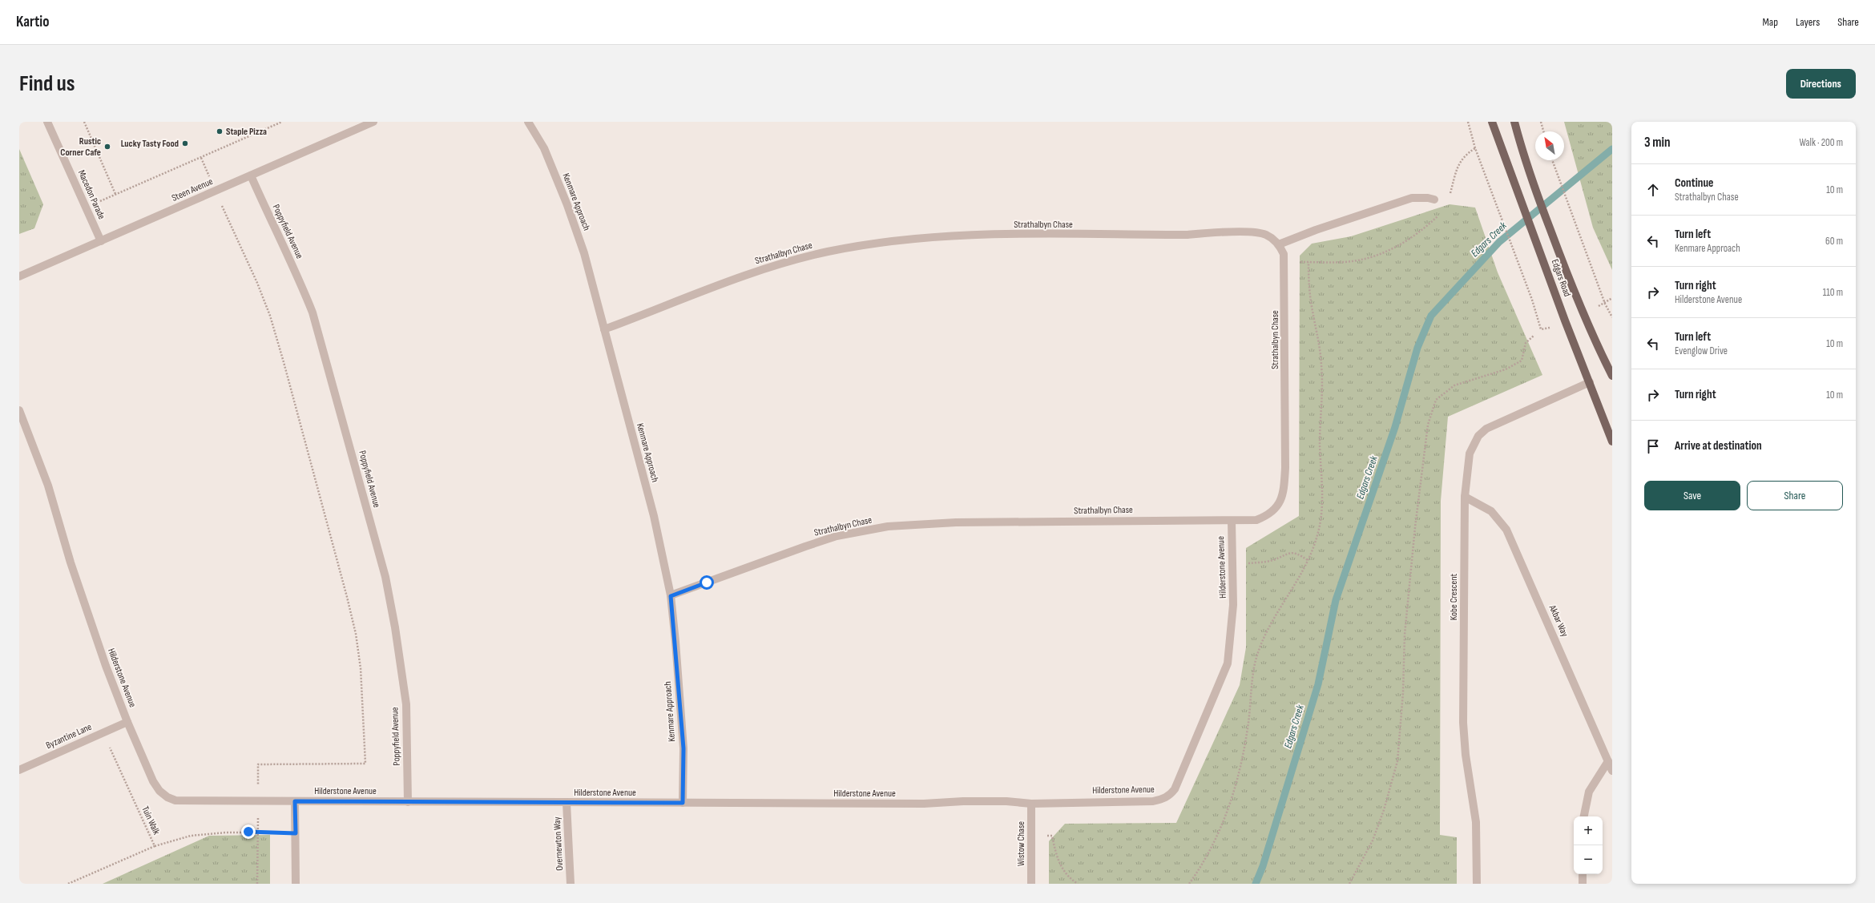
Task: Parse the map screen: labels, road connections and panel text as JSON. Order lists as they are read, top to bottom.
{
  "streets": {
    "main road": ["Edgars Road"],
    "street": [
      "Steen Avenue",
      "Macedon Parade",
      "Kenmare Approach",
      "Strathalbyn Chase",
      "Poppyfield Avenue",
      "Hilderstone Avenue",
      "Kobe Crescent",
      "Akbar Way",
      "Byzantine Lane",
      "Overnewton Way",
      "Wistow Chase"
    ],
    "path": ["Tuin Walk"]
  },
  "crossings": [
    ["Steen Avenue", "Macedon Parade"],
    ["Steen Avenue", "Poppyfield Avenue"],
    ["Kenmare Approach", "Strathalbyn Chase"],
    ["Kenmare Approach", "Hilderstone Avenue"],
    ["Strathalbyn Chase", "Hilderstone Avenue"],
    ["Poppyfield Avenue", "Hilderstone Avenue"],
    ["Edgars Road", "Kobe Crescent"],
    ["Hilderstone Avenue", "Byzantine Lane"],
    ["Hilderstone Avenue", "Overnewton Way"],
    ["Hilderstone Avenue", "Wistow Chase"],
    ["Kobe Crescent", "Akbar Way"],
    ["Byzantine Lane", "Tuin Walk"]
  ],
  "water": ["Edgars Creek"],
  "places": ["Staple Pizza", "Lucky Tasty Food", "Rustic Corner Cafe"],
  "north": "top left",
  "page": {
    "header": "Kartio",
    "nav": ["Map", "Layers", "Share"],
    "buttons": [
      "Directions",
      ["Save", "Share"]
    ],
    "title": "Find us",
    "heading": ["3 min", "Walk · 200 m"],
    "list": [
      ["Continue", "Strathalbyn Chase", "10 m"],
      ["Turn left", "Kenmare Approach", "60 m"],
      ["Turn right", "Hilderstone Avenue", "110 m"],
      ["Turn left", "Evenglow Drive", "10 m"],
      ["Turn right", "10 m"],
      "Arrive at destination"
    ],
    "map_buttons": ["+", "−"]
  }
}
